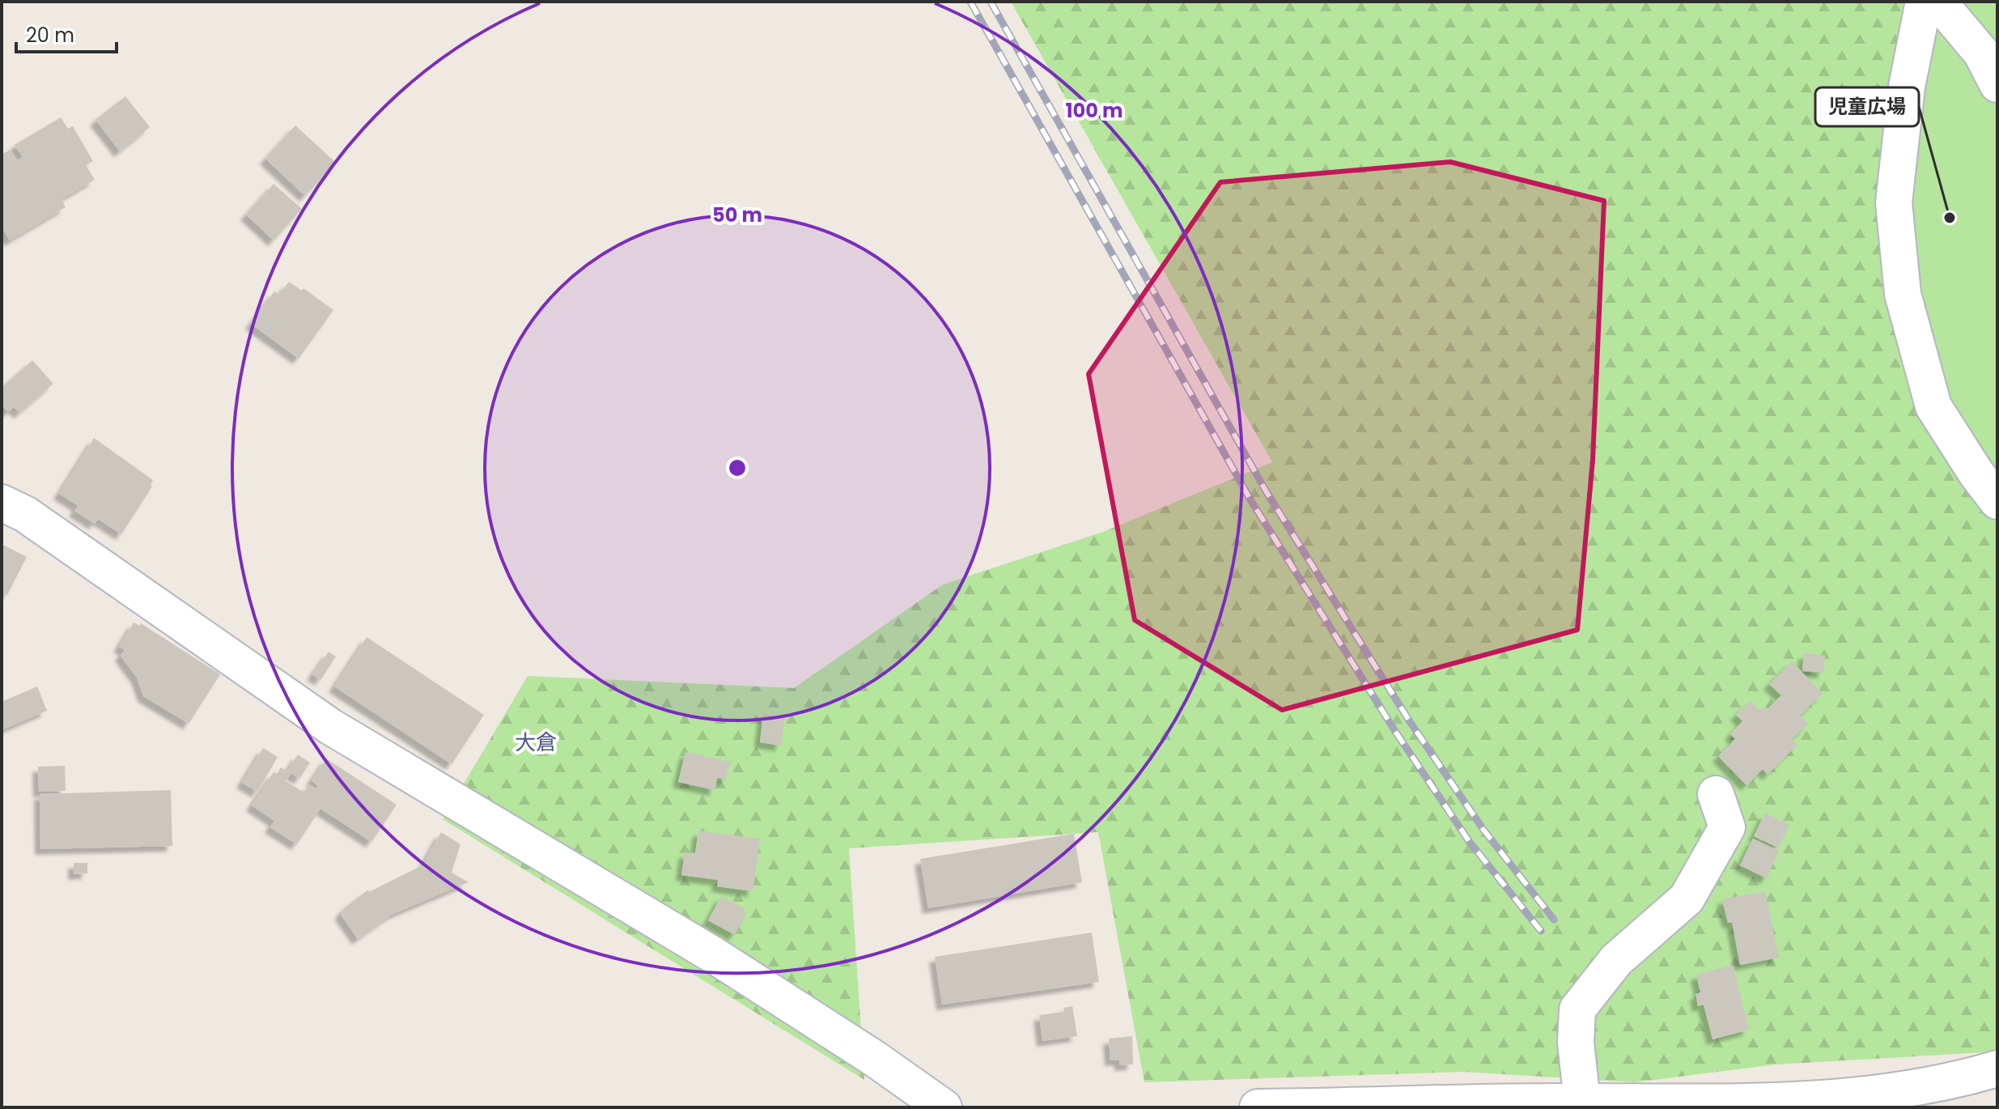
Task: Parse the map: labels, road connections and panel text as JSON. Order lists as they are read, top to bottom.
{
  "districts": ["大倉"],
  "places": ["児童広場"],
  "scale_bar": "20 m",
  "rings": ["100 m", "50 m"]
}
